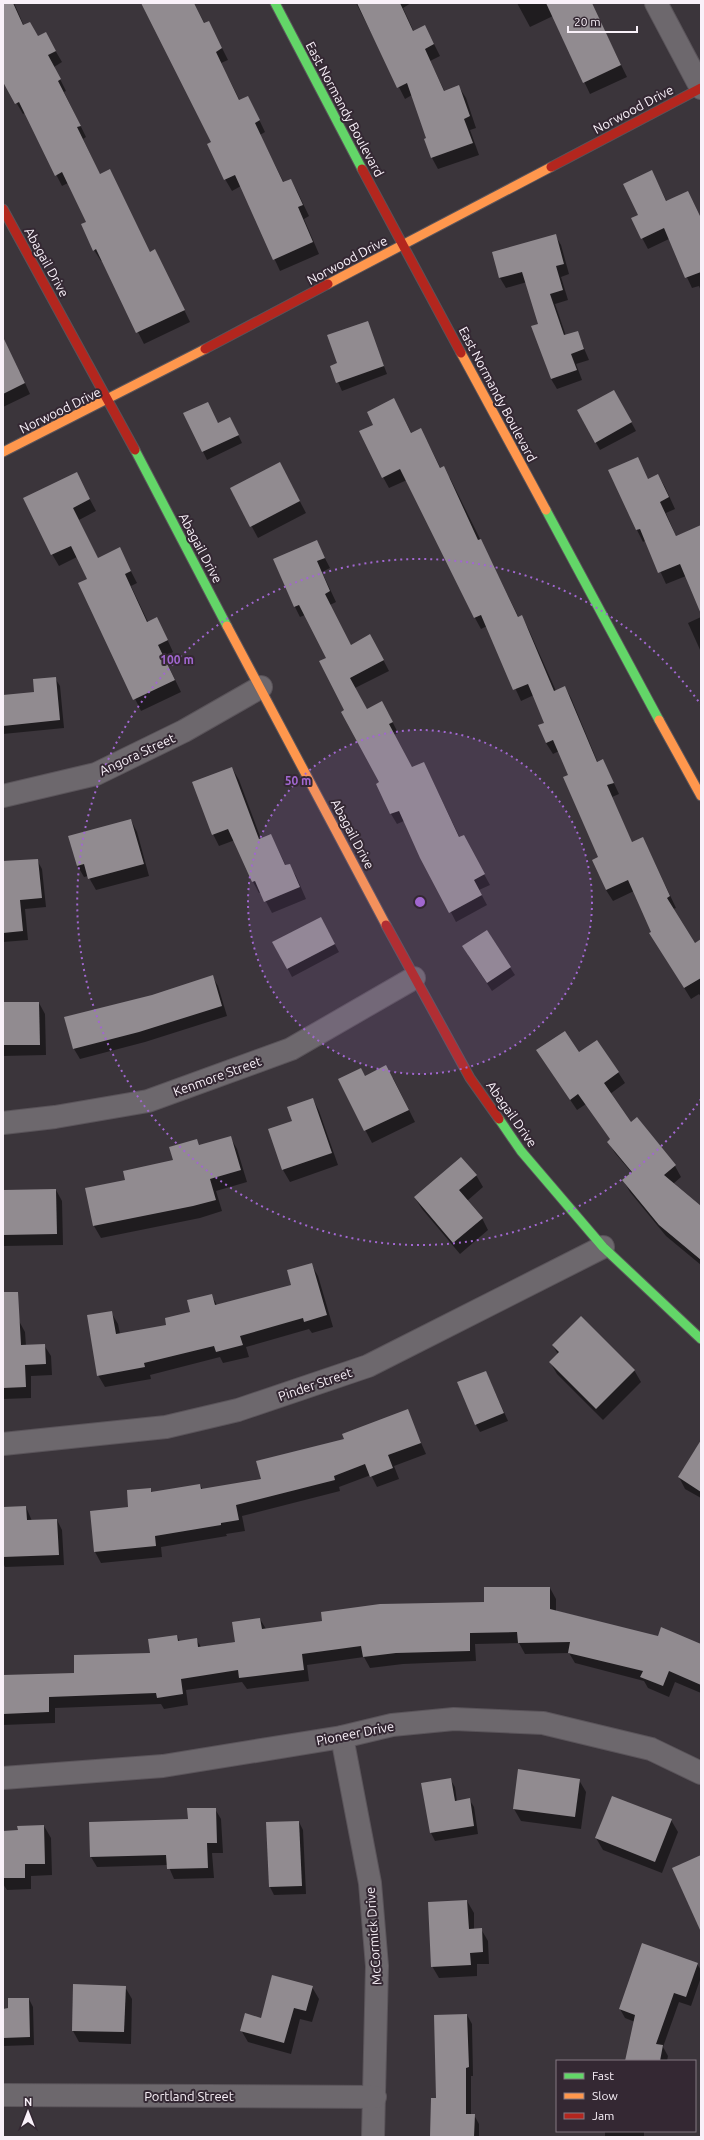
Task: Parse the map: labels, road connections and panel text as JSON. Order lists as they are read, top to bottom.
{
  "streets": {
    "street": [
      "East Normandy Boulevard",
      "Norwood Drive",
      "Abagail Drive",
      "Angora Street",
      "Kenmore Street",
      "Pinder Street",
      "Pioneer Drive",
      "McCormick Drive",
      "Portland Street"
    ]
  },
  "crossings": [
    ["East Normandy Boulevard", "Norwood Drive"],
    ["Norwood Drive", "Abagail Drive"],
    ["Abagail Drive", "Angora Street"],
    ["Abagail Drive", "Kenmore Street"],
    ["Abagail Drive", "Pinder Street"],
    ["Pioneer Drive", "McCormick Drive"],
    ["McCormick Drive", "Portland Street"]
  ],
  "legend": ["Fast", "Slow", "Jam"],
  "scale_bar": "20 m",
  "north": "top",
  "rings": ["100 m", "50 m"]
}
